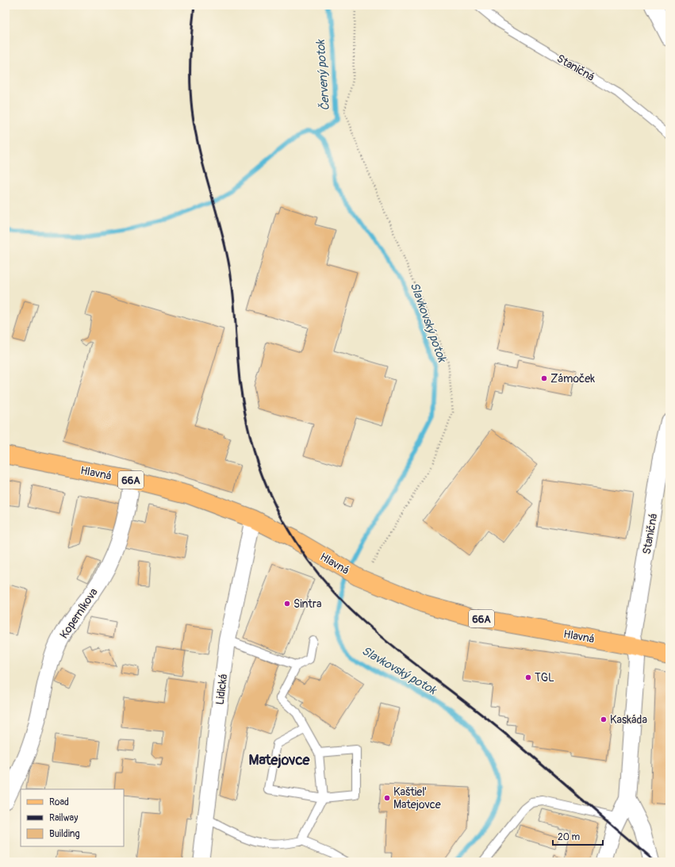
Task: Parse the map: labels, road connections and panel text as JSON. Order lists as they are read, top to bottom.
{
  "streets": {
    "main road": ["Hlavná", "66A"],
    "street": ["Staničná", "Koperníkova", "Lidická"]
  },
  "crossings": [
    ["Staničná", "Hlavná"],
    ["Hlavná", "Koperníkova"],
    ["Hlavná", "Lidická"]
  ],
  "districts": ["Matejovce"],
  "water": ["Červený potok", "Slavkovský potok"],
  "places": [
    "Zámoček",
    "Sintra",
    "TGL",
    "Kaskáda",
    "Kaštieľ Matejovce"
  ],
  "legend": ["Road", "Railway", "Building"],
  "scale_bar": "20 m"
}
